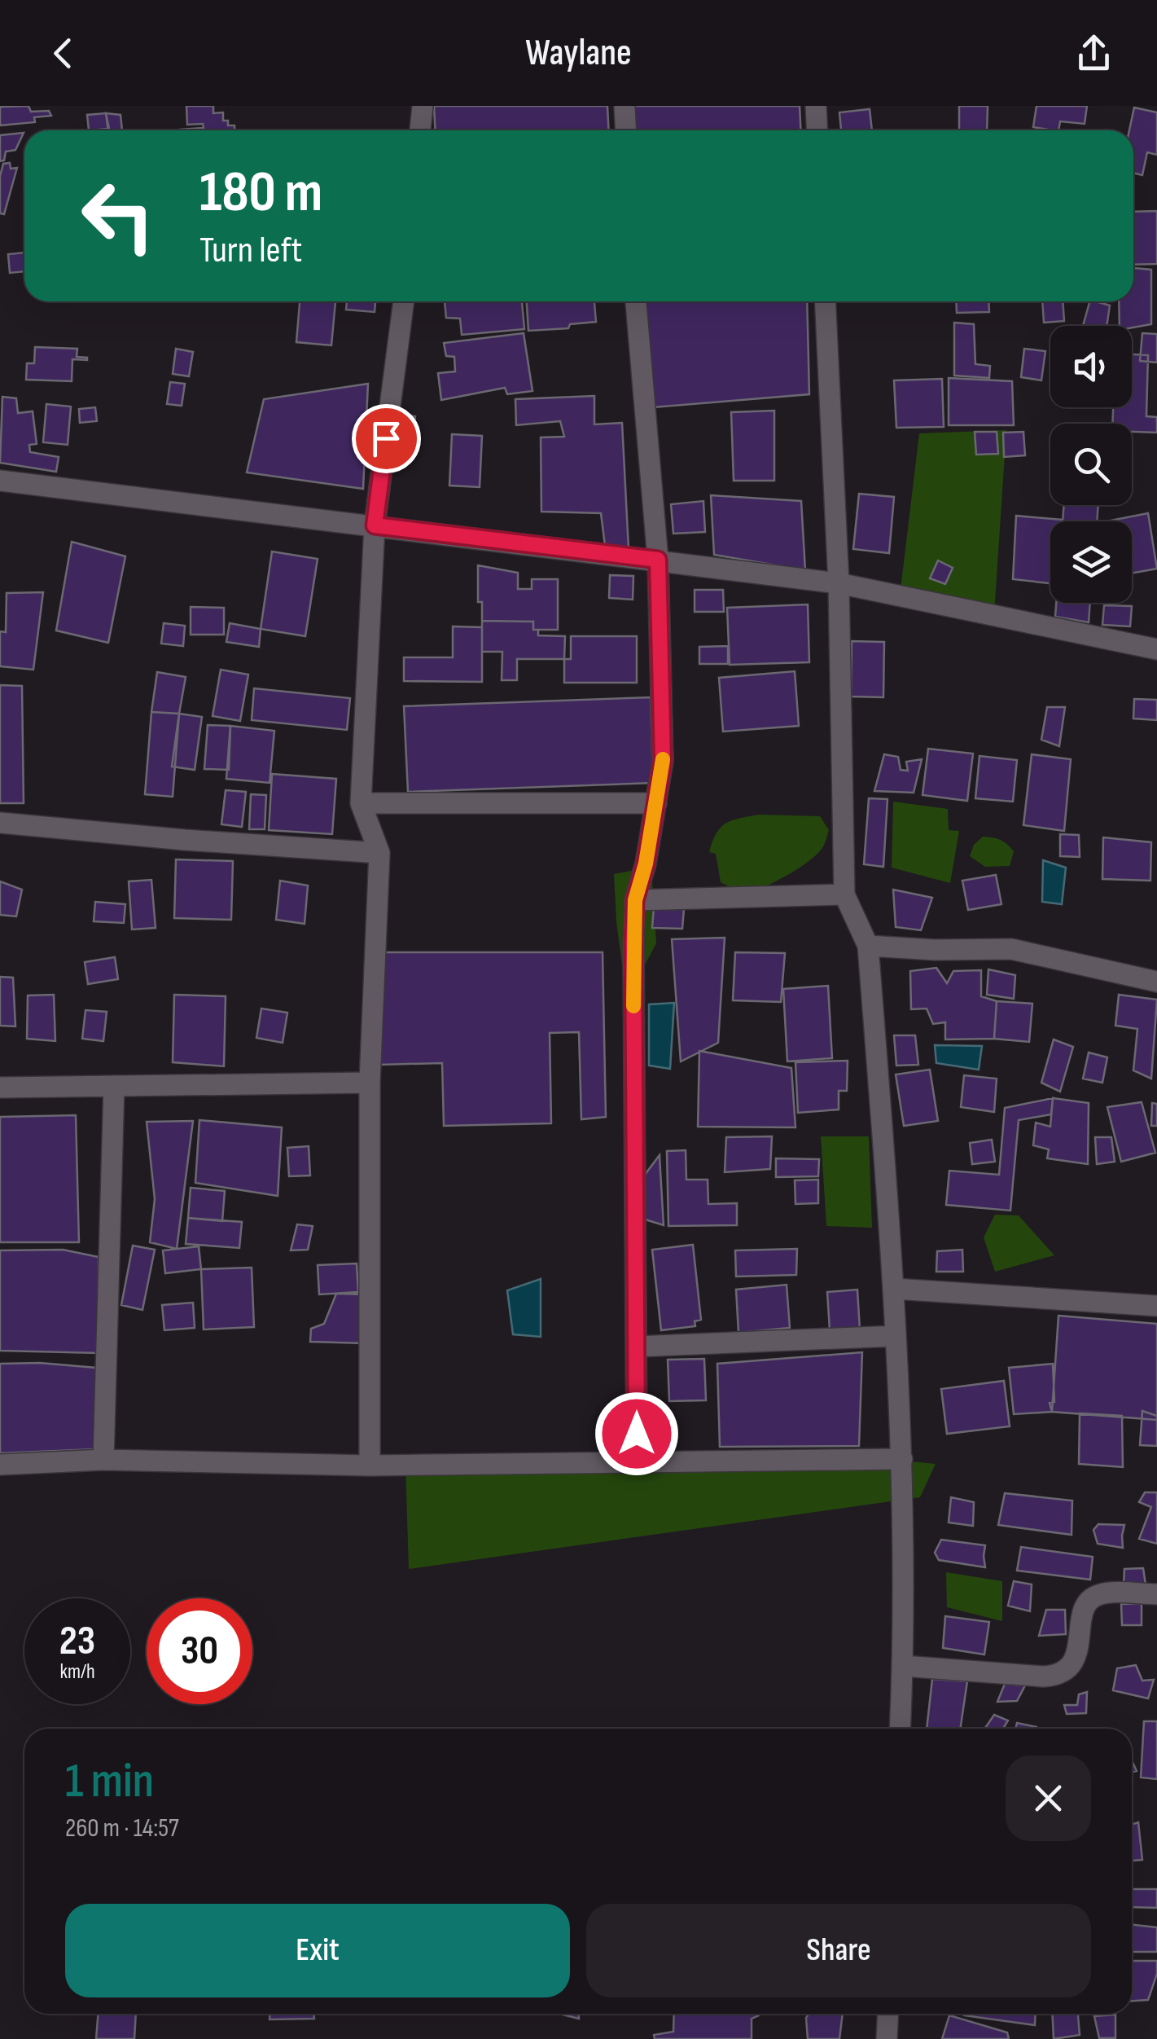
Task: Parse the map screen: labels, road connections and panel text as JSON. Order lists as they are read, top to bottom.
{
  "page": {
    "header": "Waylane",
    "turn": ["180 m", "Turn left"],
    "speed": "23 km/h",
    "limit": "30",
    "heading": ["1 min", "260 m · 14:57"],
    "buttons": ["Exit", "Share"]
  }
}
